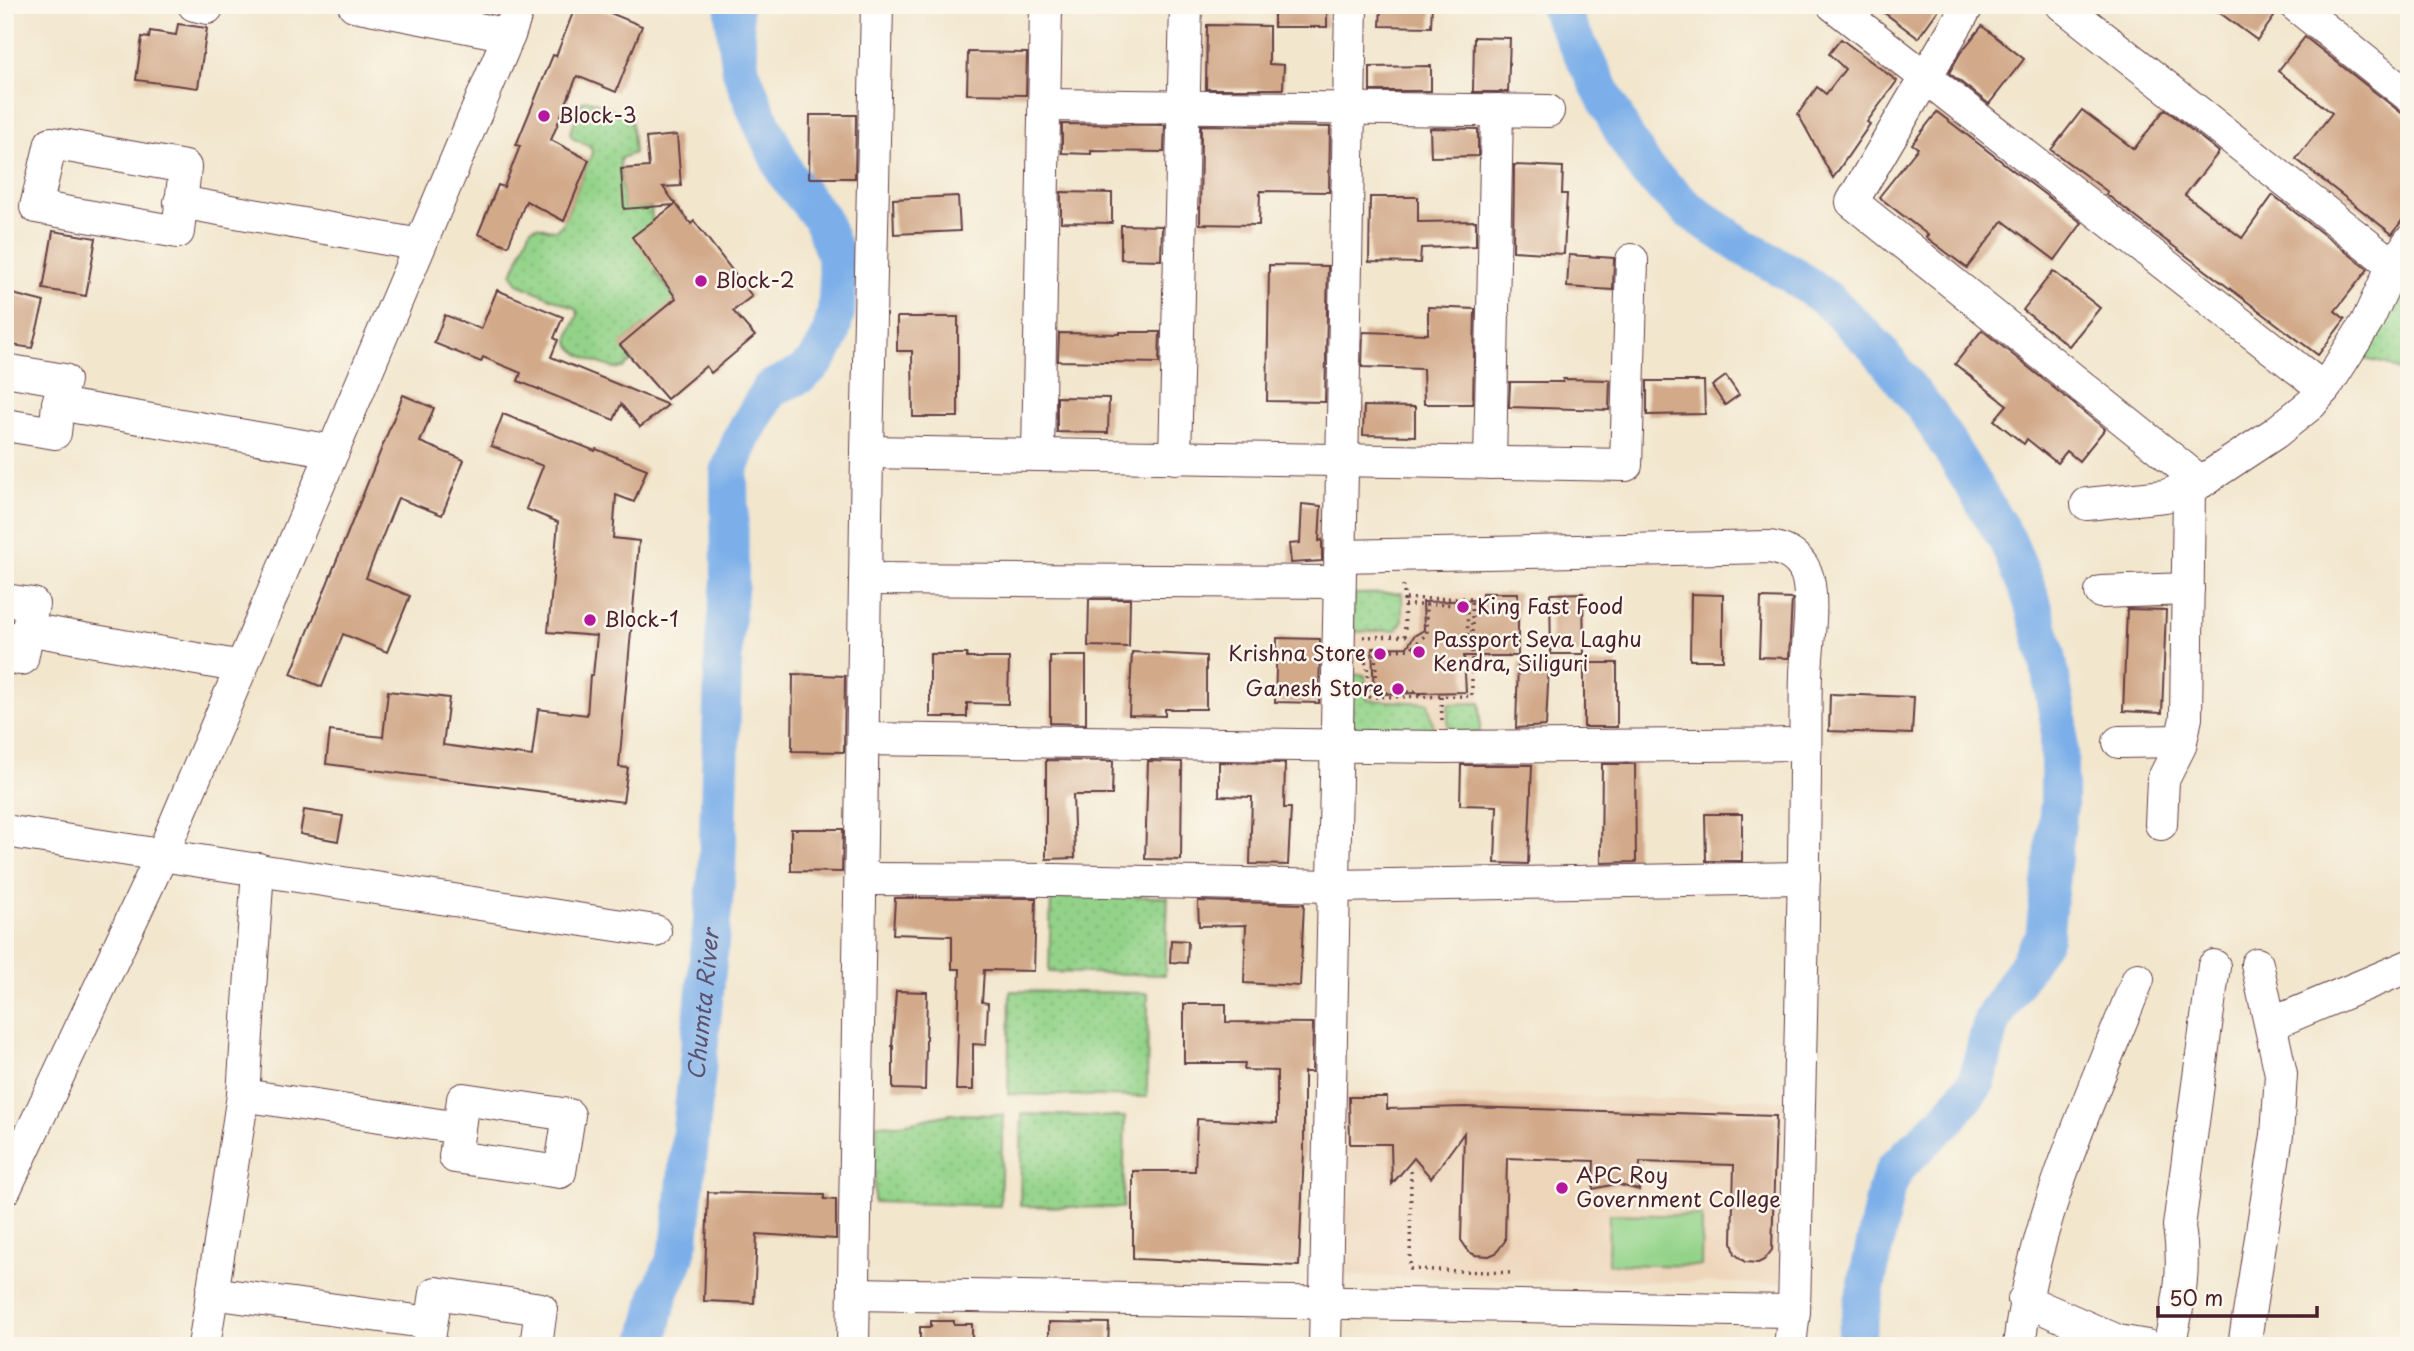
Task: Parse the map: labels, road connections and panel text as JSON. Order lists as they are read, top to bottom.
{
  "water": ["Chumta River"],
  "places": [
    "Block-3",
    "Block-2",
    "King Fast Food",
    "Block-1",
    "Passport Seva Laghu Kendra, Siliguri",
    "Krishna Store",
    "Ganesh Store",
    "APC Roy Government College"
  ],
  "scale_bar": "50 m"
}
